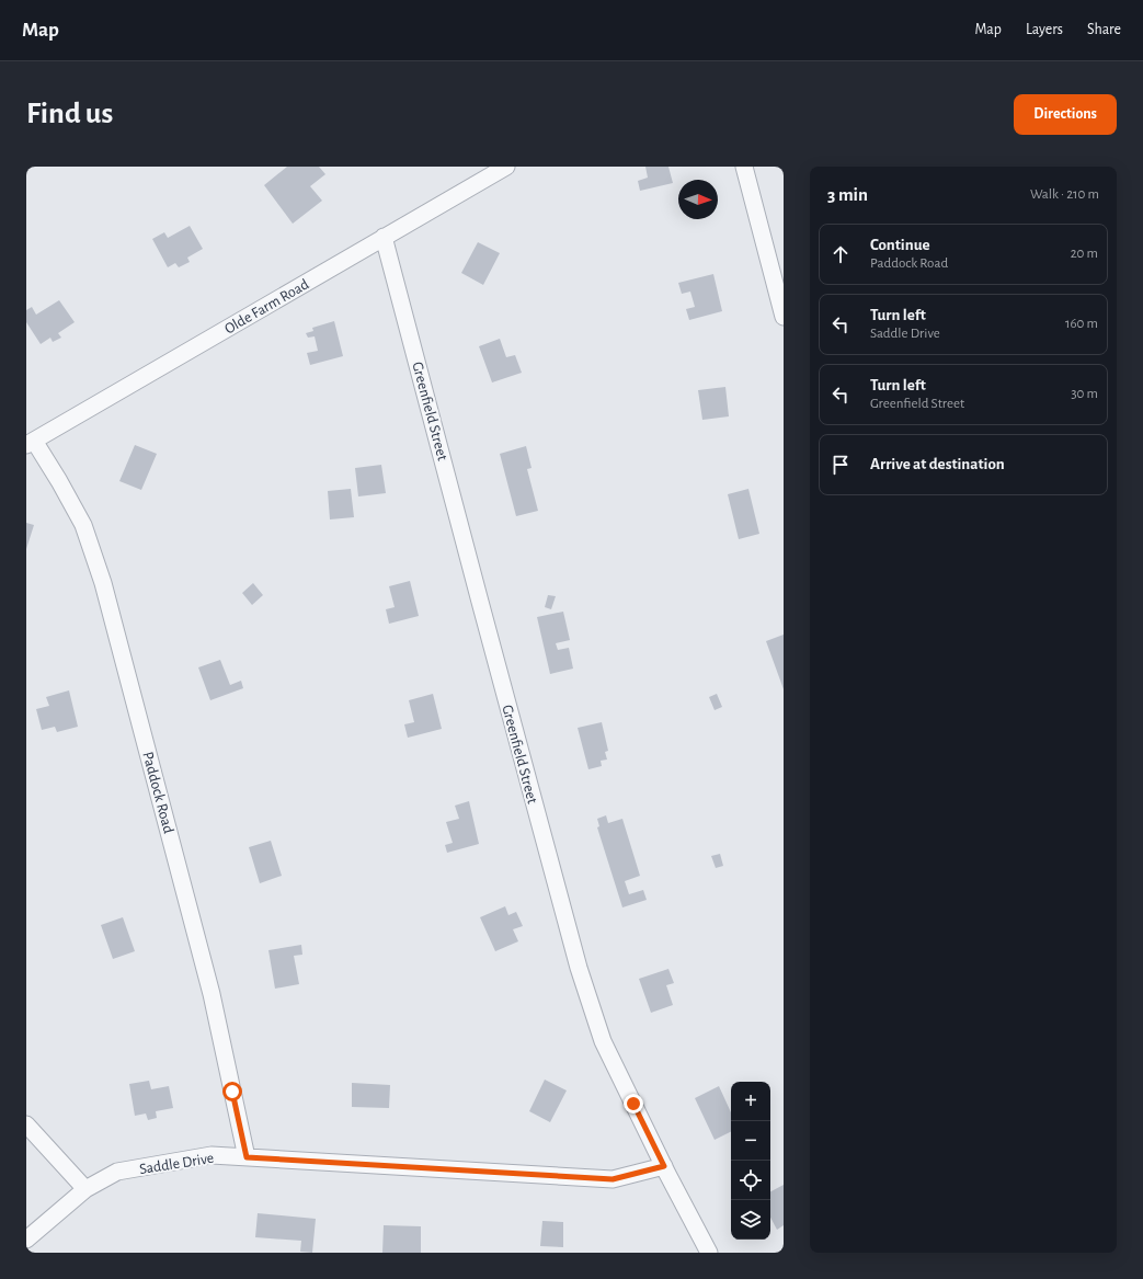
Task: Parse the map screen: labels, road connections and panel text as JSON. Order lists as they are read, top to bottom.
{
  "streets": {
    "street": [
      "Olde Farm Road",
      "Greenfield Street",
      "Paddock Road",
      "Saddle Drive"
    ]
  },
  "crossings": [
    ["Olde Farm Road", "Greenfield Street"],
    ["Olde Farm Road", "Paddock Road"],
    ["Greenfield Street", "Saddle Drive"],
    ["Paddock Road", "Saddle Drive"]
  ],
  "north": "right",
  "page": {
    "header": "Map",
    "nav": ["Map", "Layers", "Share"],
    "buttons": "Directions",
    "title": "Find us",
    "heading": ["3 min", "Walk · 210 m"],
    "list": [
      ["Continue", "Paddock Road", "20 m"],
      ["Turn left", "Saddle Drive", "160 m"],
      ["Turn left", "Greenfield Street", "30 m"],
      "Arrive at destination"
    ],
    "map_buttons": ["+", "−"]
  }
}
